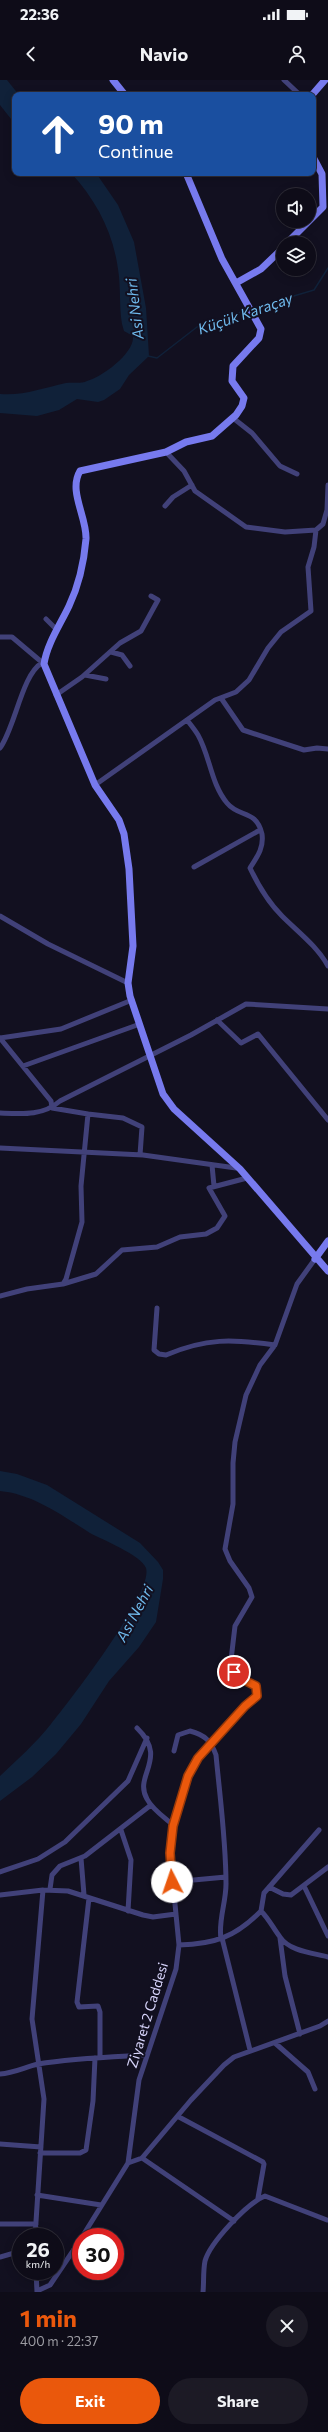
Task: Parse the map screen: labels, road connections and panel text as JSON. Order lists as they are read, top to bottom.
{
  "streets": {
    "street": ["Ziyaret 2 Caddesi"]
  },
  "water": ["Asi Nehri", "Küçük Karaçay"],
  "page": {
    "status": "22:36",
    "header": "Navio",
    "turn": ["90 m", "Continue"],
    "speed": "26 km/h",
    "limit": "30",
    "heading": ["1 min", "400 m · 22:37"],
    "buttons": ["Exit", "Share"]
  }
}
